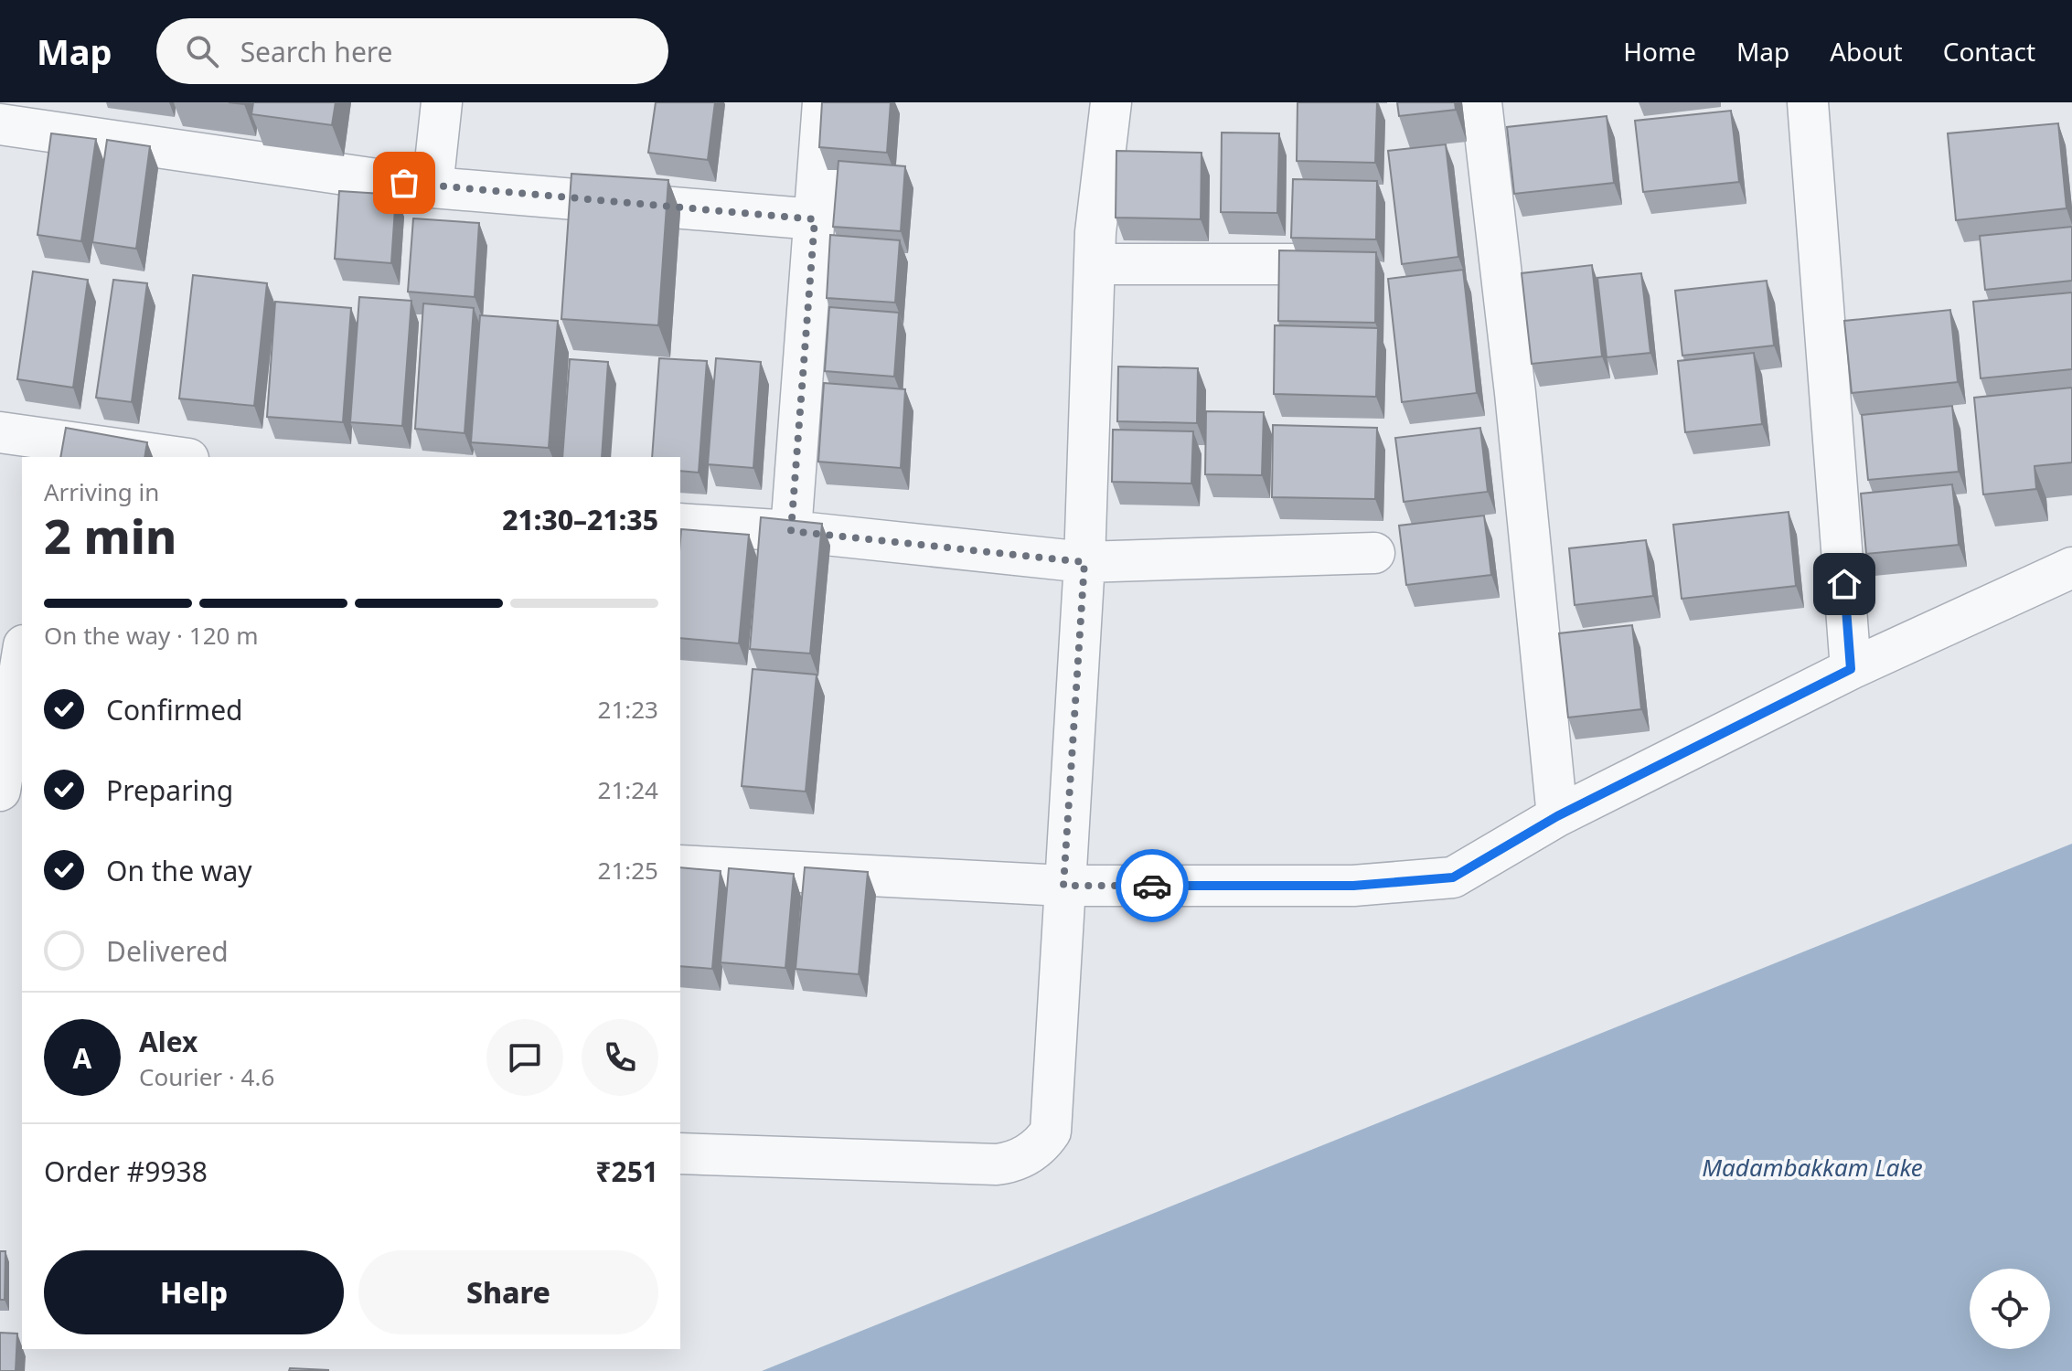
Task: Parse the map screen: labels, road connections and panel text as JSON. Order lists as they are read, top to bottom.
{
  "water": ["Madambakkam Lake"],
  "page": {
    "header": "Map",
    "search": "Search here",
    "nav": [
      "Home",
      "Map",
      "About",
      "Contact"
    ],
    "heading": ["2 min", "Arriving in", "21:30–21:35"],
    "panel": [
      "Alex",
      "Courier · 4.6",
      "Order #9938",
      "₹251"
    ],
    "bar": "On the way · 120 m",
    "list": [
      ["Confirmed", "21:23"],
      ["Preparing", "21:24"],
      ["On the way", "21:25"],
      "Delivered"
    ],
    "round": "A",
    "buttons": ["Help", "Share"]
  }
}
